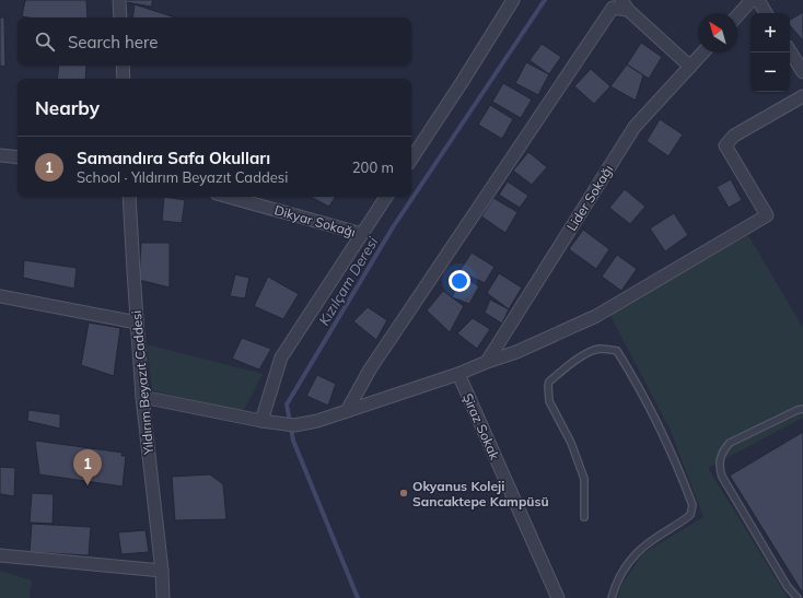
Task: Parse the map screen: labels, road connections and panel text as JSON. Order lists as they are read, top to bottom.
{
  "streets": {
    "street": [
      "Lider Sokağı",
      "Dikyar Sokağı",
      "Yıldırım Beyazıt Caddesi",
      "Şiraz Sokak"
    ]
  },
  "water": ["Kızılçam Deresi"],
  "places": ["Okyanus Koleji Sancaktepe Kampüsü"],
  "north": "top left",
  "page": {
    "map_buttons": ["+", "−"],
    "search": "Search here",
    "heading": "Nearby",
    "list": [
      {
        "mark": "1",
        "name": "Samandıra Safa Okulları",
        "note": "School · Yıldırım Beyazıt Caddesi",
        "value": "200 m"
      }
    ],
    "pins": "1"
  }
}
